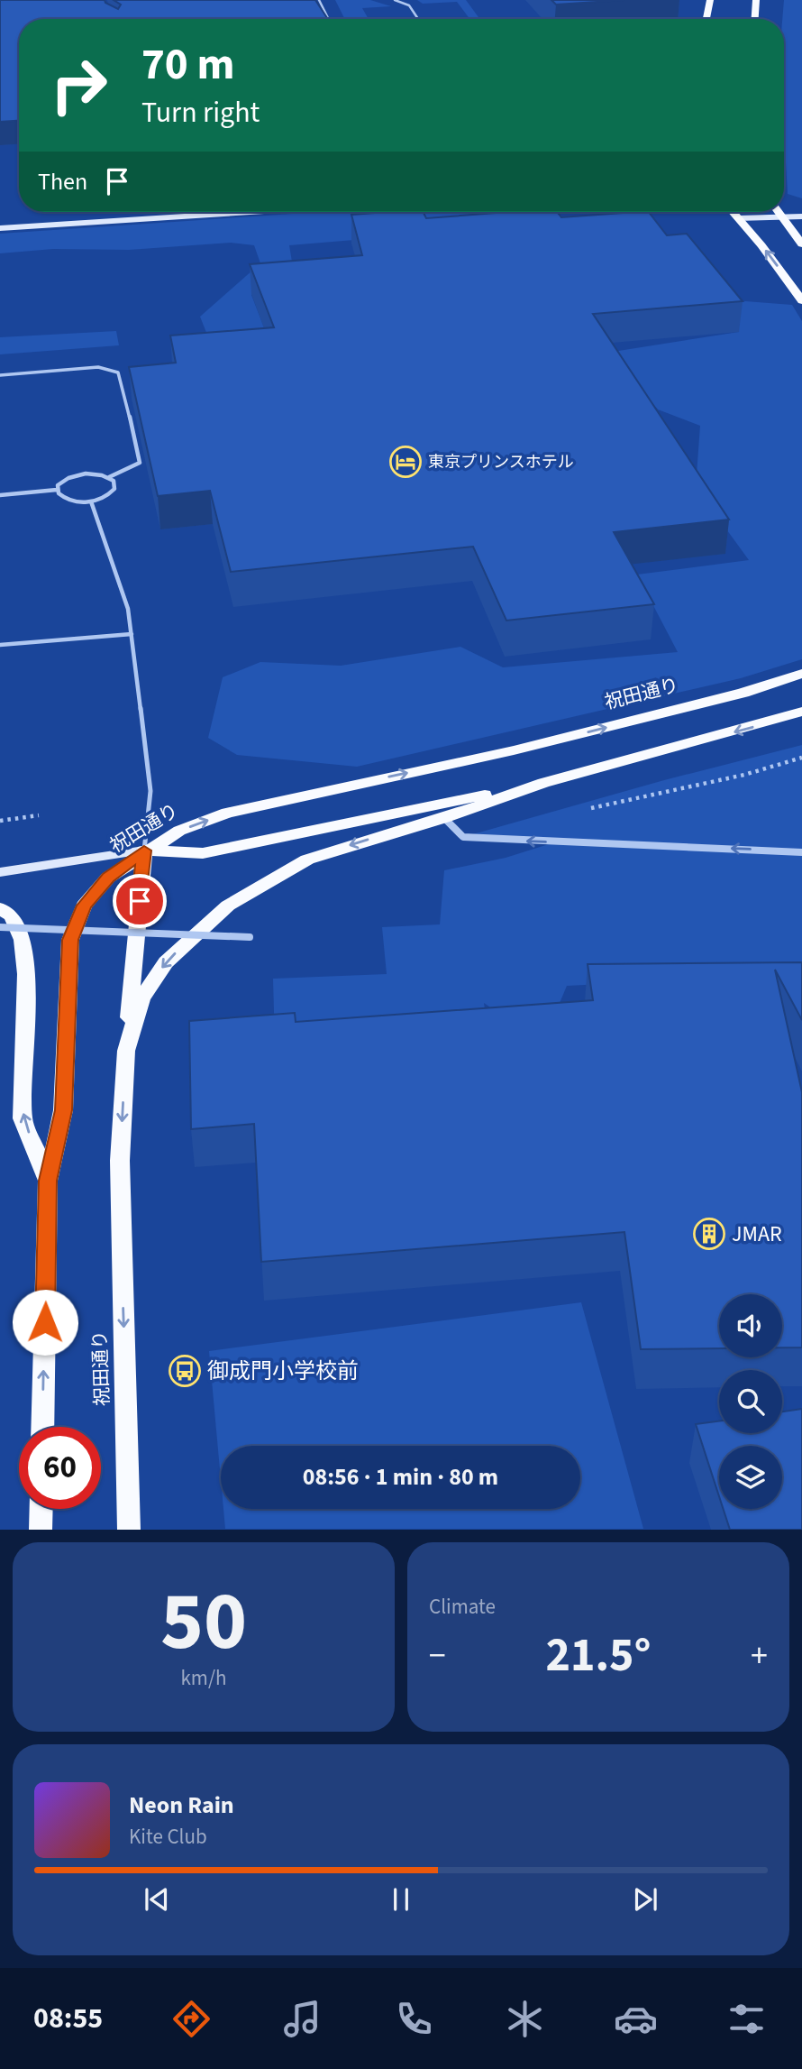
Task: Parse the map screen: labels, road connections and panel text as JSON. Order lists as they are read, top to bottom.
{
  "streets": {
    "main road": ["祝田通り"]
  },
  "places": {
    "hotel": ["東京プリンスホテル"],
    "building": ["JMAR"],
    "bus stop": ["御成門小学校前"]
  },
  "page": {
    "turn": ["70 m", "Turn right"],
    "then": "Then",
    "limit": "60",
    "trip": "08:56 · 1 min · 80 m",
    "tile": [
      ["50", "km/h"],
      "Climate"
    ],
    "heat": ["−", "21.5°", "+"],
    "song": ["Neon Rain", "Kite Club"],
    "tabs": "08:55"
  }
}
